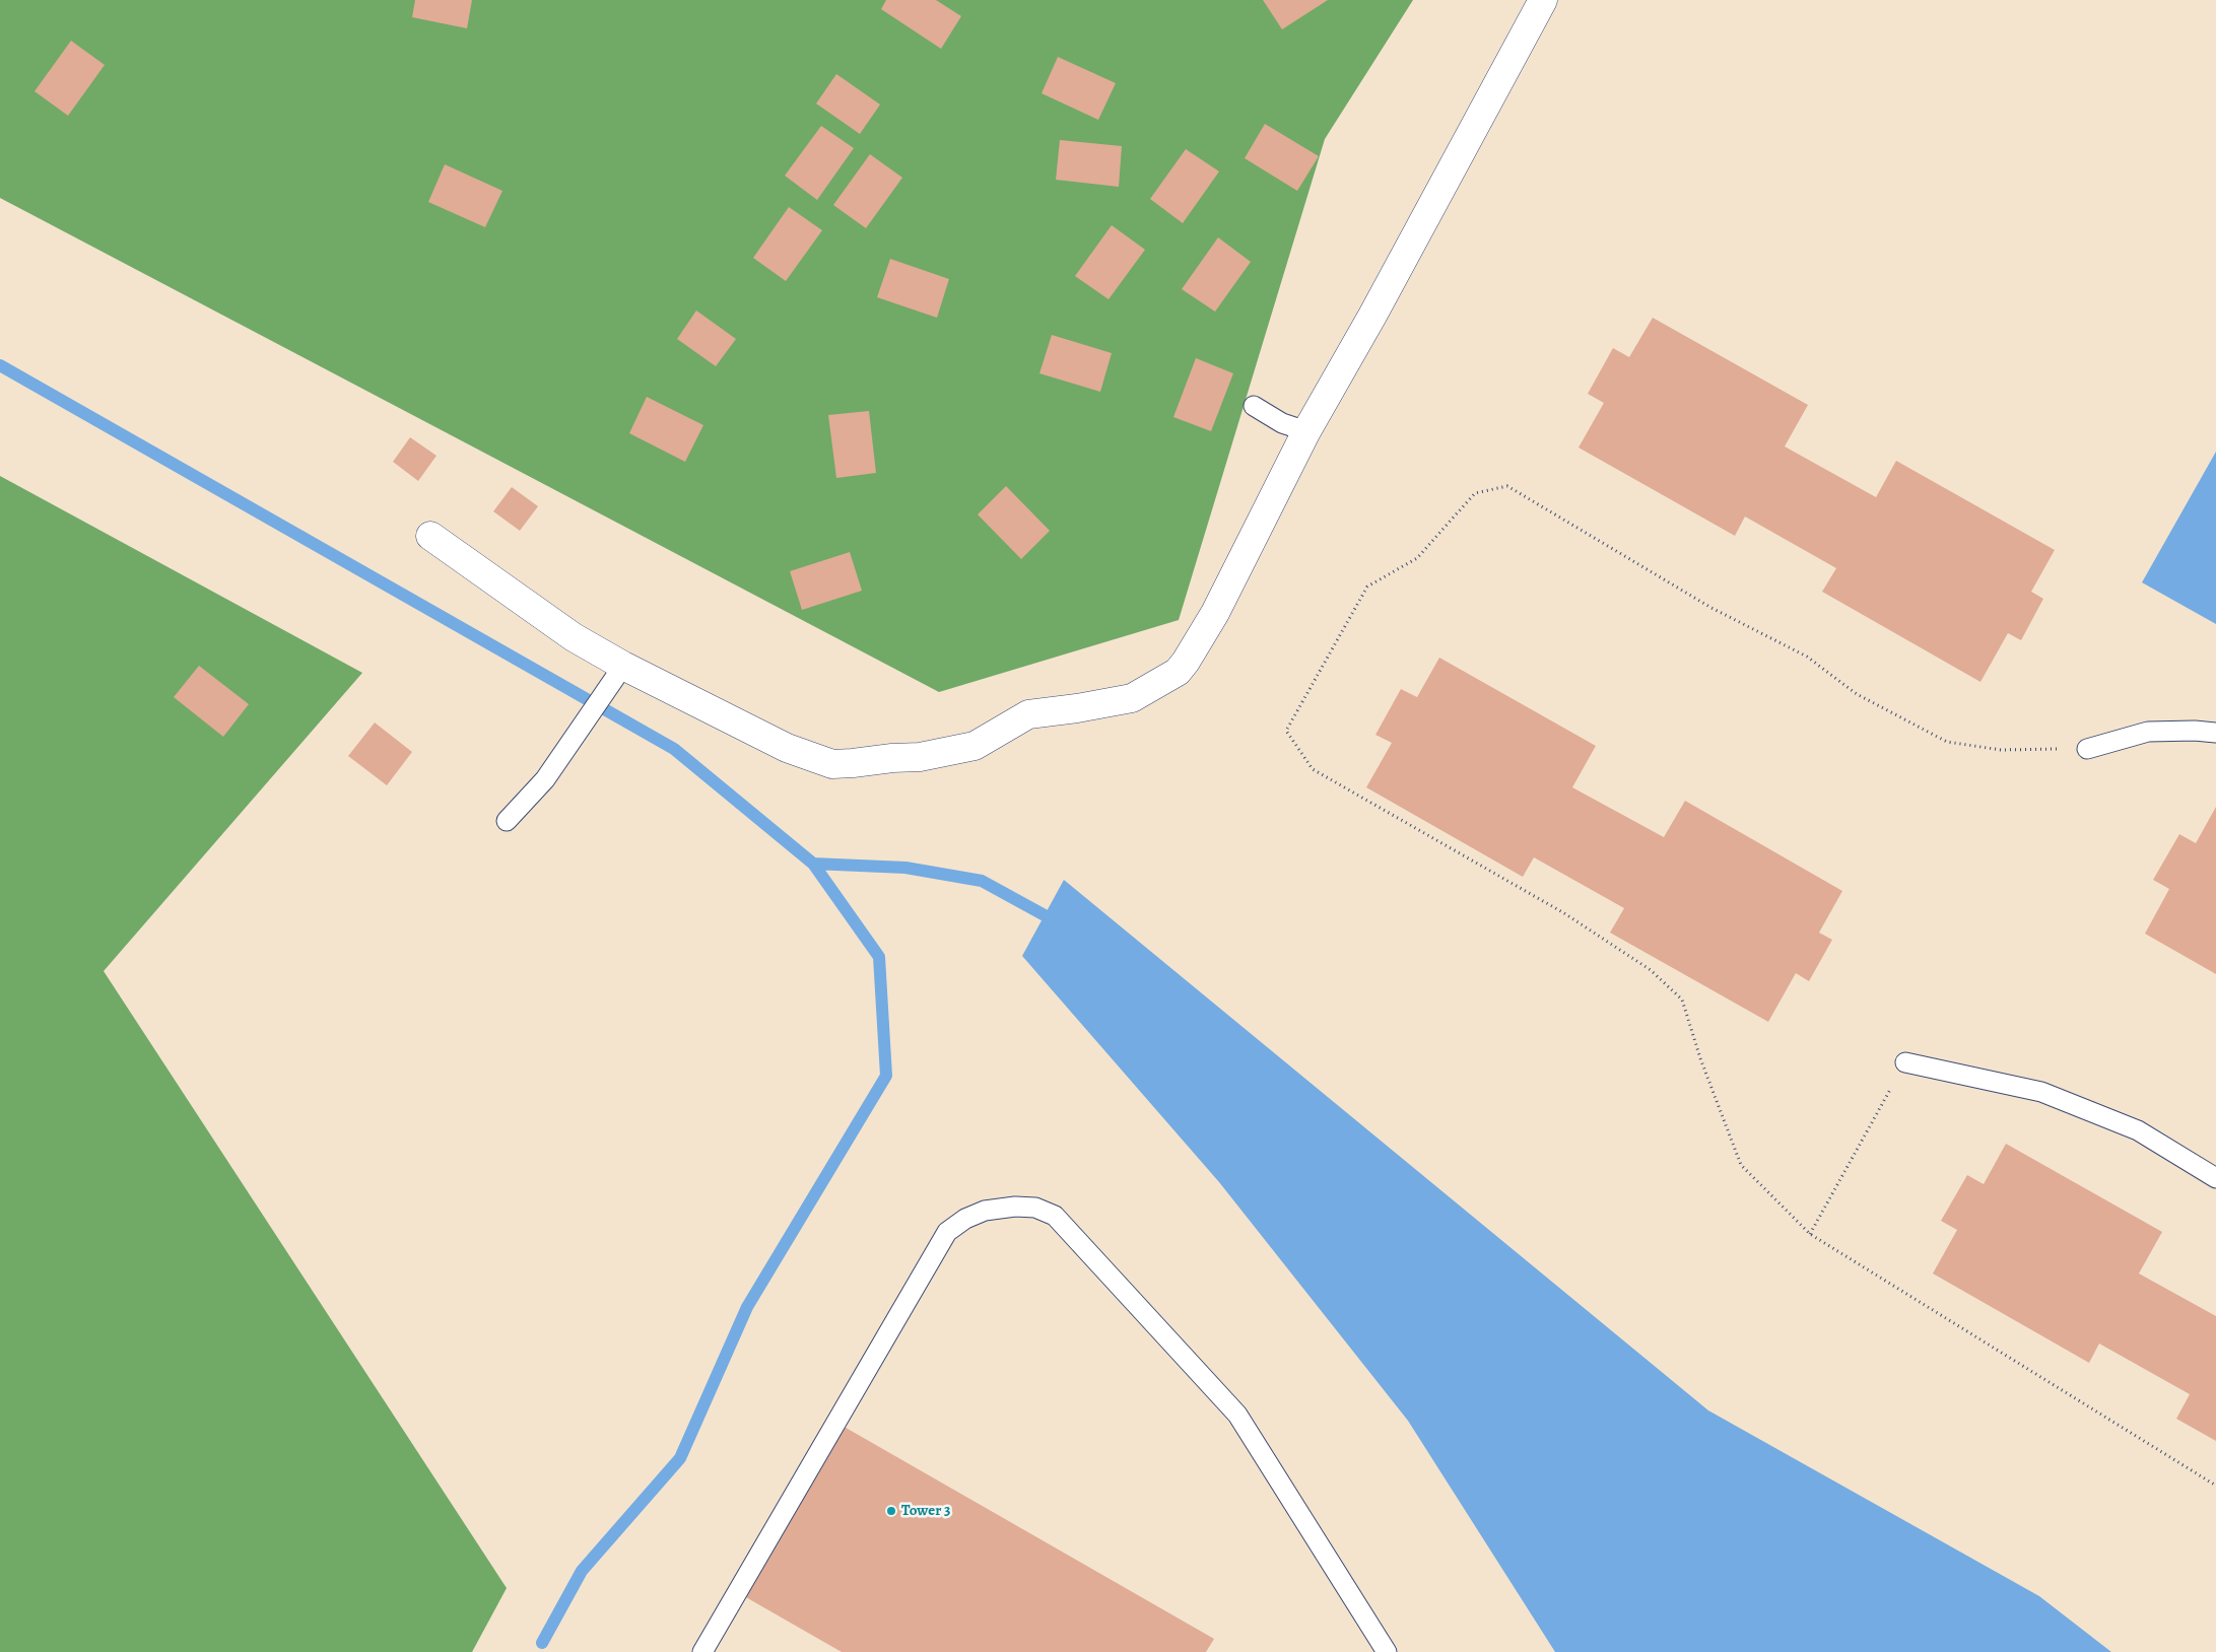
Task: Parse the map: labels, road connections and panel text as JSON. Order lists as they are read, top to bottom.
{
  "places": ["Tower 3"]
}
